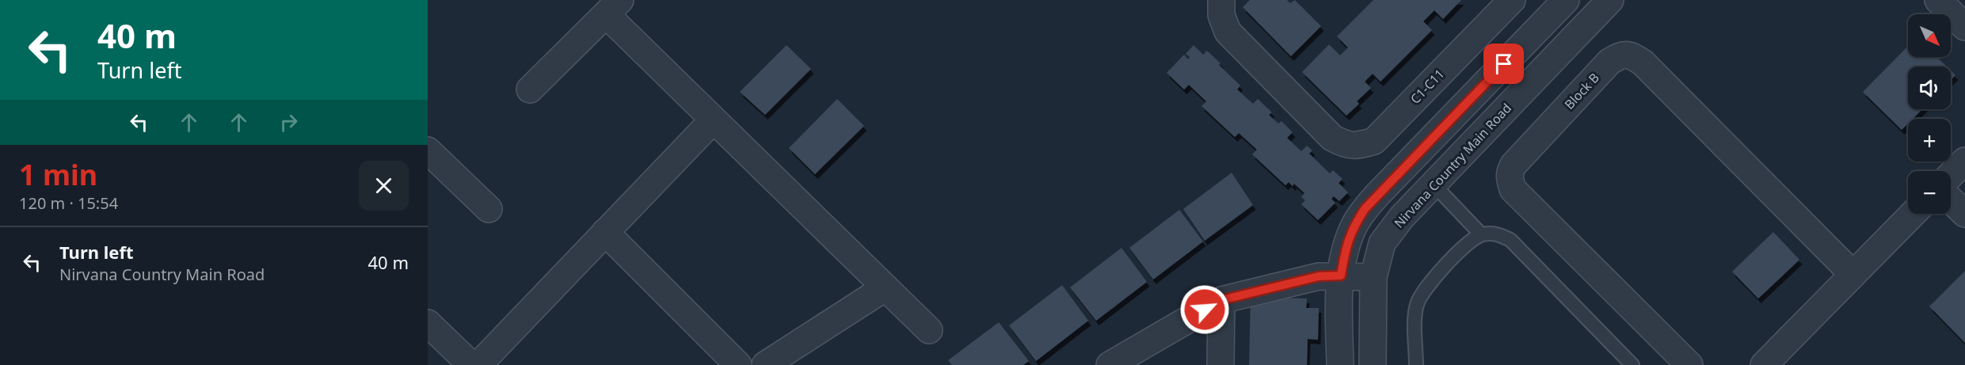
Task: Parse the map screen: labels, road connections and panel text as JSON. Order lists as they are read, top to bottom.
{
  "streets": {
    "street": ["C1-C11", "Block B", "Nirvana Country Main Road"]
  },
  "north": "bottom right",
  "page": {
    "turn": ["40 m", "Turn left"],
    "map_buttons": ["+", "−"],
    "heading": ["1 min", "120 m · 15:54"],
    "list": [
      {
        "name": "Turn left",
        "note": "Nirvana Country Main Road",
        "value": "40 m"
      }
    ]
  }
}
